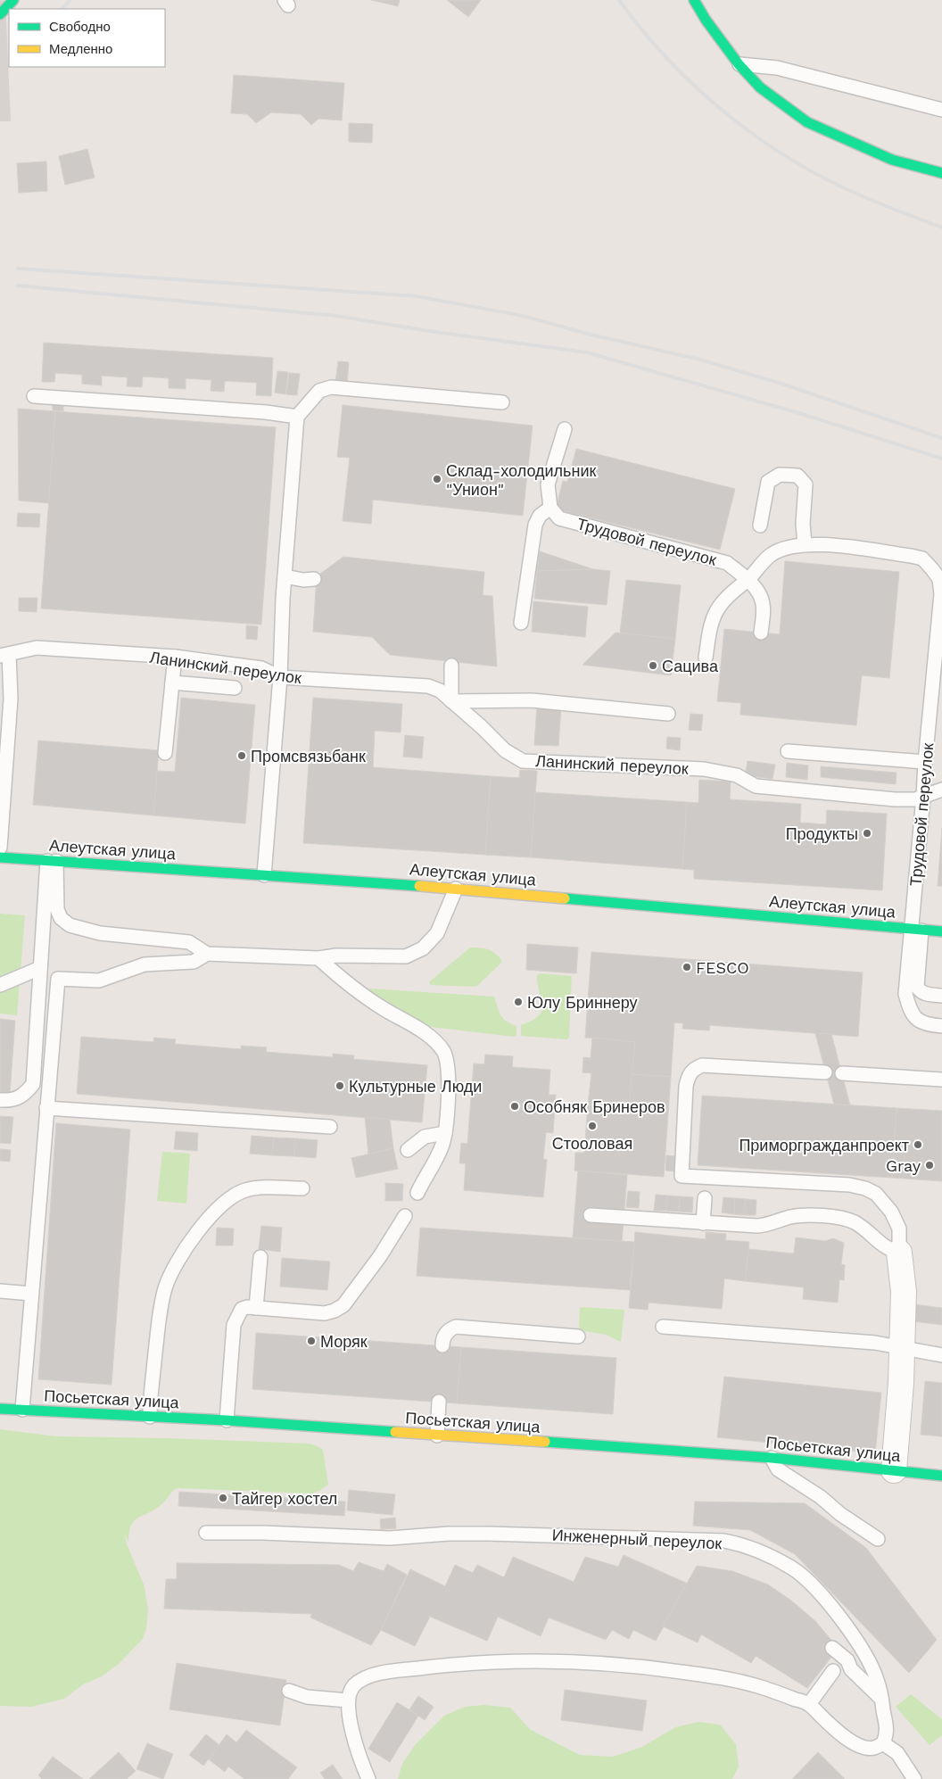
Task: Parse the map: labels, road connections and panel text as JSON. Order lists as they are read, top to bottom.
{
  "streets": {
    "street": ["Алеутская улица", "Посьетская улица"],
    "lane": ["Трудовой переулок", "Ланинский переулок", "Инженерный переулок"]
  },
  "crossings": [
    ["Трудовой переулок", "Ланинский переулок"],
    ["Трудовой переулок", "Алеутская улица"]
  ],
  "places": [
    "Склад-холодильник \"Унион\"",
    "Сацива",
    "Промсвязьбанк",
    "Продукты",
    "FESCO",
    "Юлу Бриннеру",
    "Культурные Люди",
    "Особняк Бринеров",
    "Стооловая",
    "Приморгражданпроект",
    "Gray",
    "Моряк",
    "Тайгер хостел"
  ],
  "legend": ["Свободно", "Медленно"]
}
